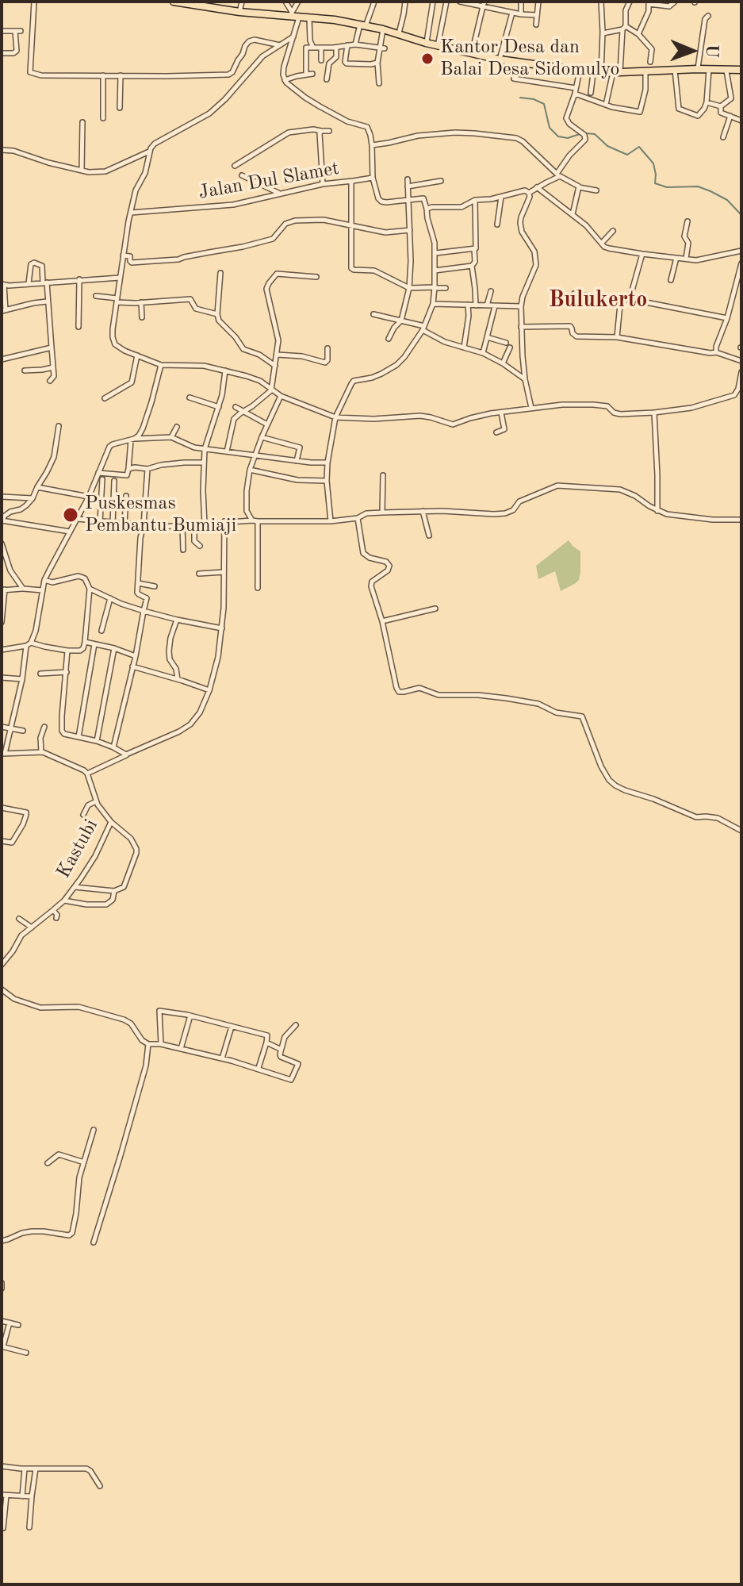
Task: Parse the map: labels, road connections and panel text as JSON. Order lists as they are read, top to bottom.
{
  "streets": {
    "street": ["Jalan Dul Slamet", "Kastubi"]
  },
  "districts": ["Bulukerto"],
  "places": ["Kantor Desa dan Balai Desa Sidomulyo", "Puskesmas Pembantu Bumiaji"],
  "north": "right"
}
